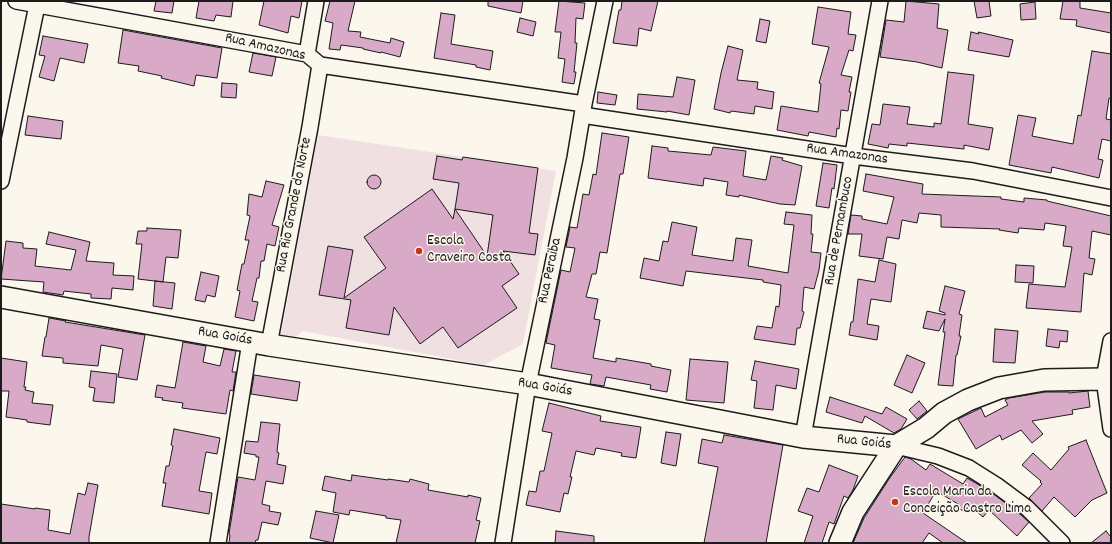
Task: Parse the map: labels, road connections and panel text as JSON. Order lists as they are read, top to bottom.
{
  "streets": {
    "street": [
      "Rua Amazonas",
      "Rua Rio Grande do Norte",
      "Rua de Pernambuco",
      "Rua Peraiba",
      "Rua Goiás"
    ]
  },
  "crossings": [
    ["Rua Amazonas", "Rua Rio Grande do Norte"],
    ["Rua Amazonas", "Rua de Pernambuco"],
    ["Rua Amazonas", "Rua Peraiba"],
    ["Rua Rio Grande do Norte", "Rua Goiás"],
    ["Rua de Pernambuco", "Rua Goiás"],
    ["Rua Peraiba", "Rua Goiás"]
  ],
  "places": ["Escola Craveiro Costa", "Escola Maria da Conceição Castro Lima"]
}
